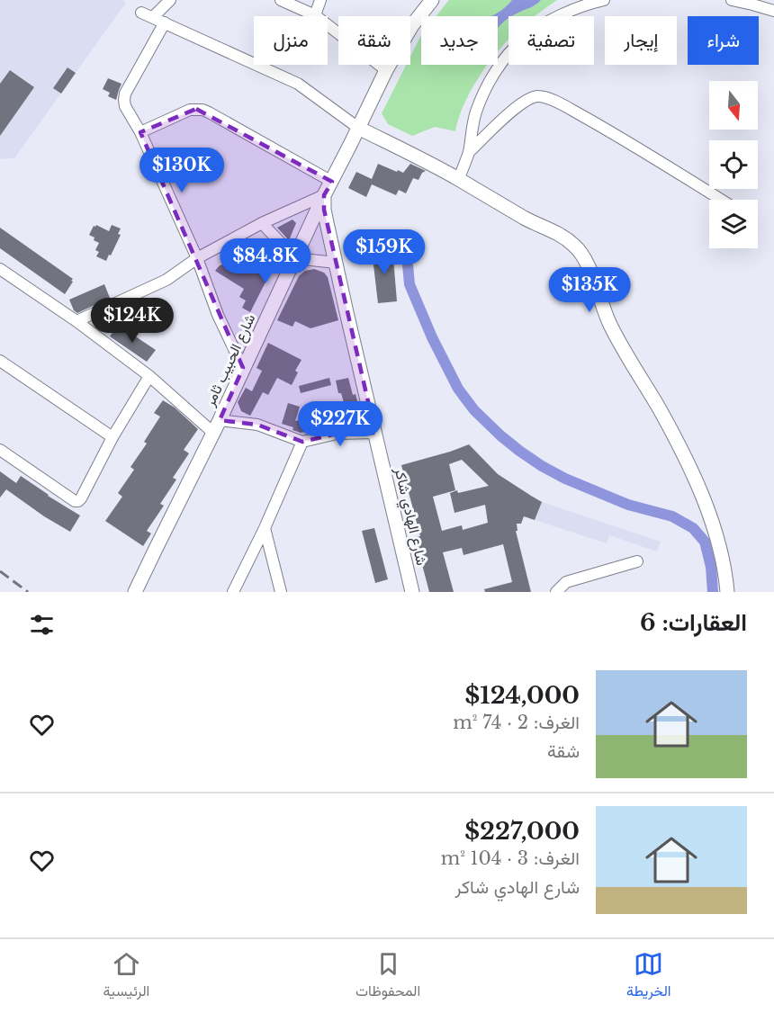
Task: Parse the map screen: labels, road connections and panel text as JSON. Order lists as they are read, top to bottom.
{
  "streets": {
    "street": ["شارع الحبيب ثامر", "شارع الهادي شاكر"]
  },
  "crossings": [
    ["شارع الحبيب ثامر", "شارع الهادي شاكر"]
  ],
  "north": "bottom",
  "page": {
    "chip": [
      "شراء",
      "إيجار",
      "تصفية",
      "جديد",
      "شقة",
      "منزل"
    ],
    "price": [
      "$130K",
      "$159K",
      "$84.8K",
      "$135K",
      "$124K",
      "$227K"
    ],
    "heading": "العقارات: 6",
    "list": [
      {
        "name": "$124,000",
        "note": "الغرف: 2 · 74 m² · شقة"
      },
      {
        "name": "$227,000",
        "note": "الغرف: 3 · 104 m² · شارع الهادي شاكر"
      }
    ],
    "tabs": ["الخريطة", "المحفوظات", "الرئيسية"]
  }
}
